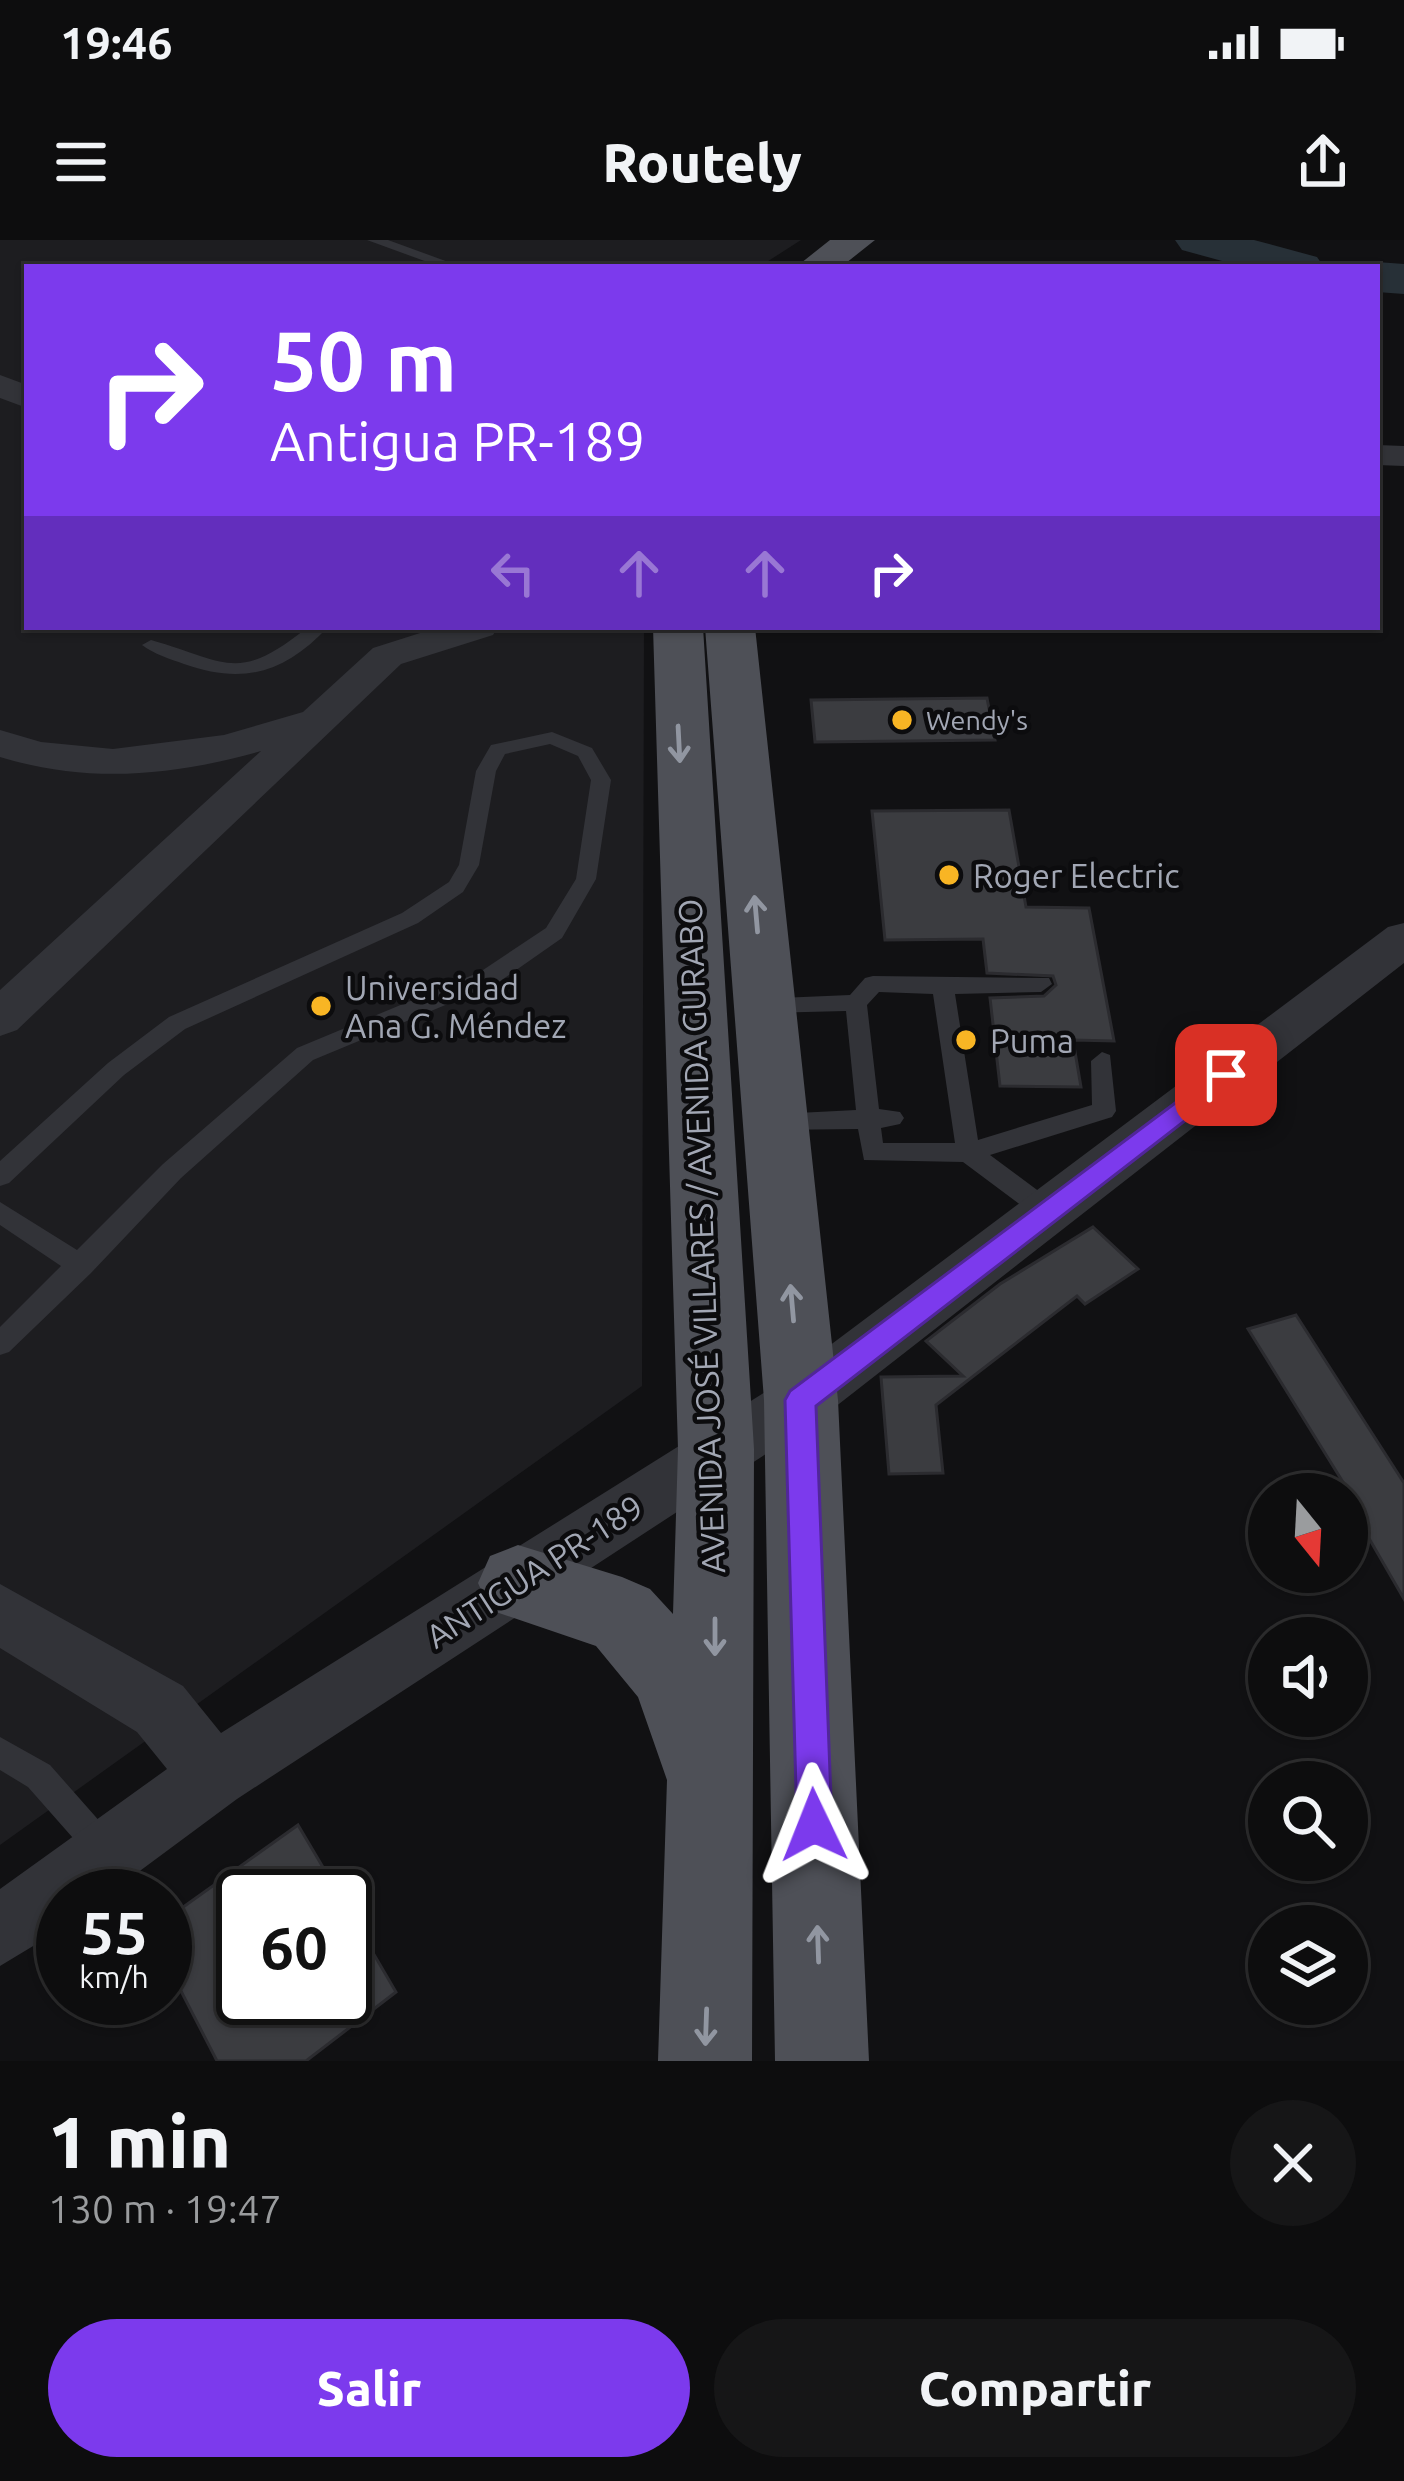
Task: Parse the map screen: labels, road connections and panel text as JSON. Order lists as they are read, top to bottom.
{
  "streets": {
    "main road": ["AVENIDA JOSÉ VILLARES / AVENIDA GURABO"],
    "street": ["ANTIGUA PR-189"]
  },
  "crossings": [
    ["AVENIDA JOSÉ VILLARES / AVENIDA GURABO", "ANTIGUA PR-189"]
  ],
  "places": [
    "Wendy's",
    "Roger Electric",
    "Universidad Ana G. Méndez",
    "Puma"
  ],
  "north": "bottom",
  "page": {
    "status": "19:46",
    "header": "Routely",
    "turn": ["50 m", "Antigua PR-189"],
    "speed": "55 km/h",
    "limit": "60",
    "heading": ["1 min", "130 m · 19:47"],
    "buttons": ["Salir", "Compartir"]
  }
}
